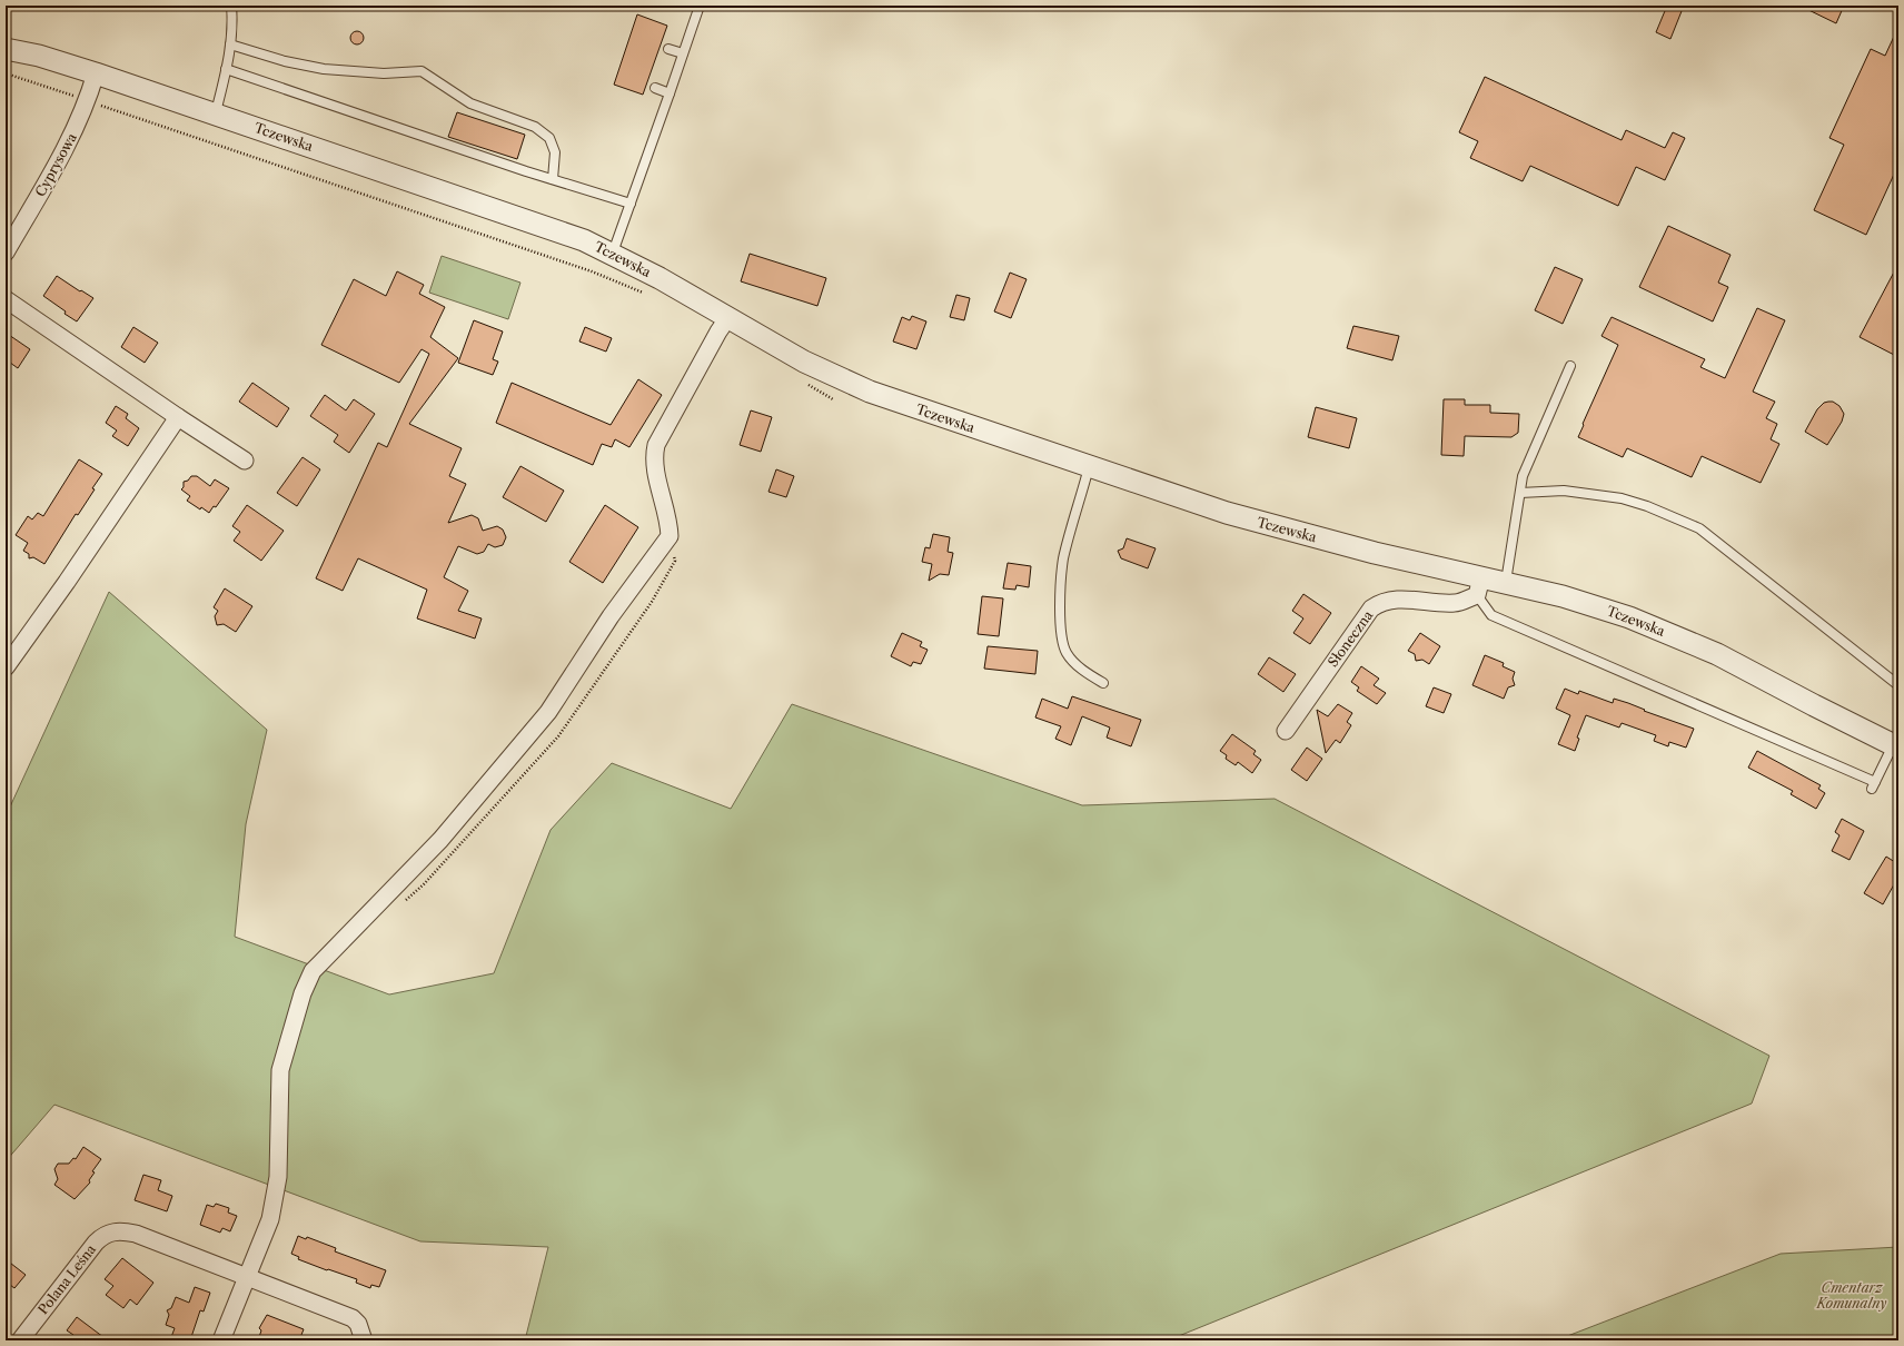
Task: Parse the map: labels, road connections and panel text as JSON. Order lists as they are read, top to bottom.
{
  "streets": {
    "street": [
      "Tczewska",
      "Cyprysowa",
      "Słoneczna",
      "Polana Leśna"
    ]
  },
  "crossings": [
    ["Tczewska", "Cyprysowa"],
    ["Tczewska", "Słoneczna"]
  ],
  "parks": ["Cmentarz Komunalny"]
}
